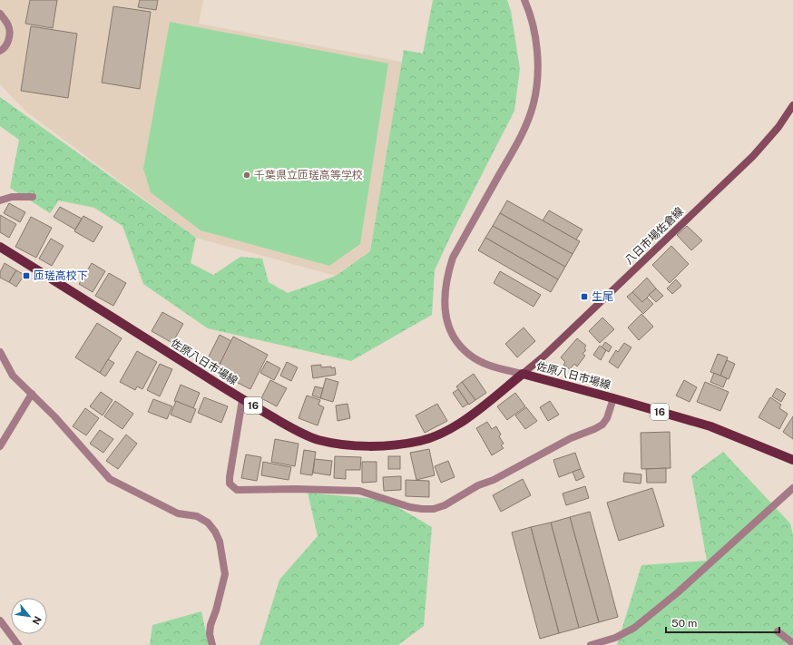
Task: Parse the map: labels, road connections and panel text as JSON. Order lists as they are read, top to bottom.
{
  "streets": {
    "main road": ["八日市場佐倉線", "佐原八日市場線", "16"]
  },
  "crossings": [
    ["八日市場佐倉線", "佐原八日市場線"]
  ],
  "places": {
    "other": ["千葉県立匝瑳高等学校"],
    "transit": ["匝瑳高校下", "生尾"]
  },
  "scale_bar": "50 m",
  "north": "bottom right"
}
